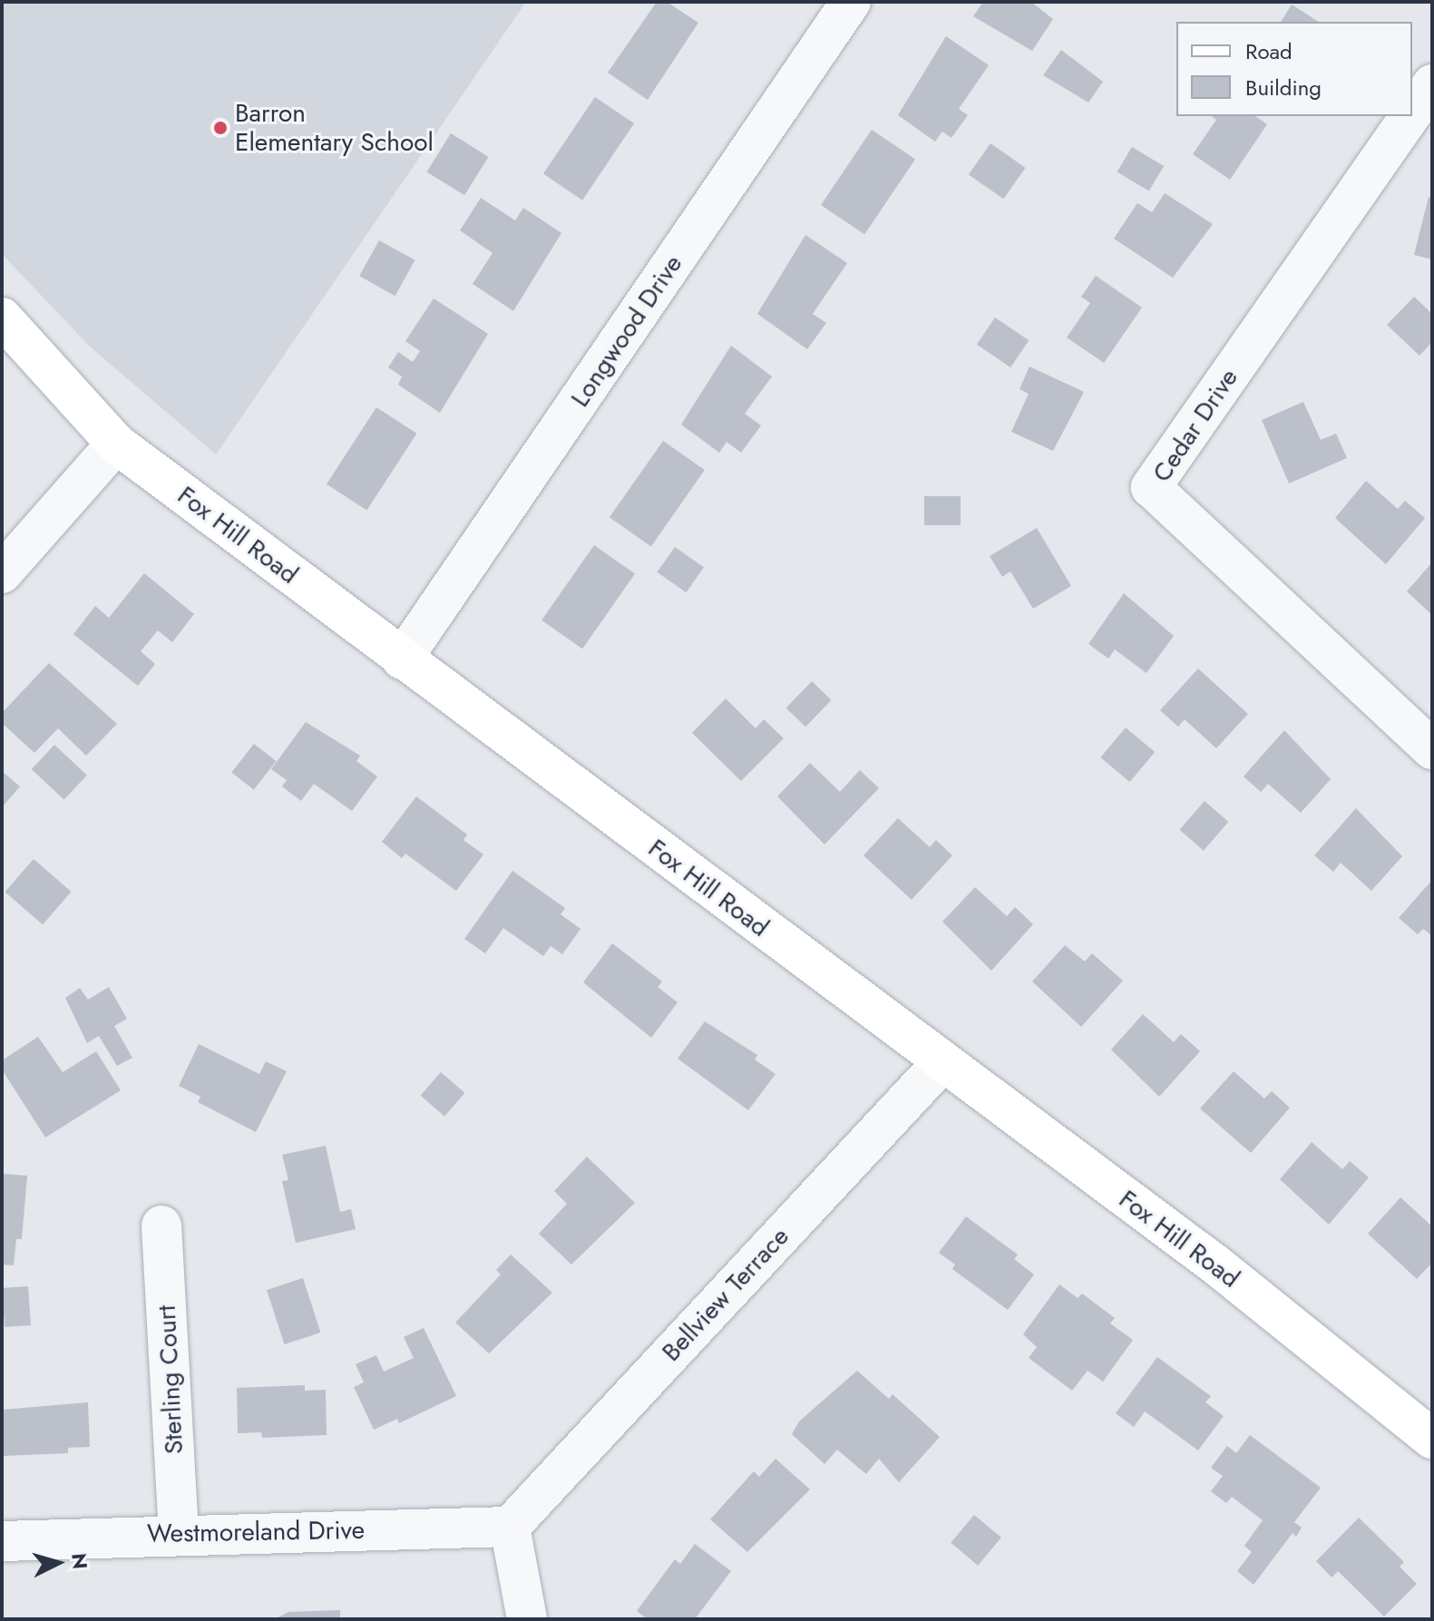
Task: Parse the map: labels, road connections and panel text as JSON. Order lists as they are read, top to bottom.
{
  "streets": {
    "main road": ["Fox Hill Road"],
    "street": [
      "Longwood Drive",
      "Cedar Drive",
      "Bellview Terrace",
      "Sterling Court",
      "Westmoreland Drive"
    ]
  },
  "crossings": [
    ["Longwood Drive", "Fox Hill Road"],
    ["Fox Hill Road", "Bellview Terrace"],
    ["Bellview Terrace", "Westmoreland Drive"],
    ["Sterling Court", "Westmoreland Drive"]
  ],
  "places": ["Barron Elementary School"],
  "legend": ["Road", "Building"],
  "north": "right"
}
